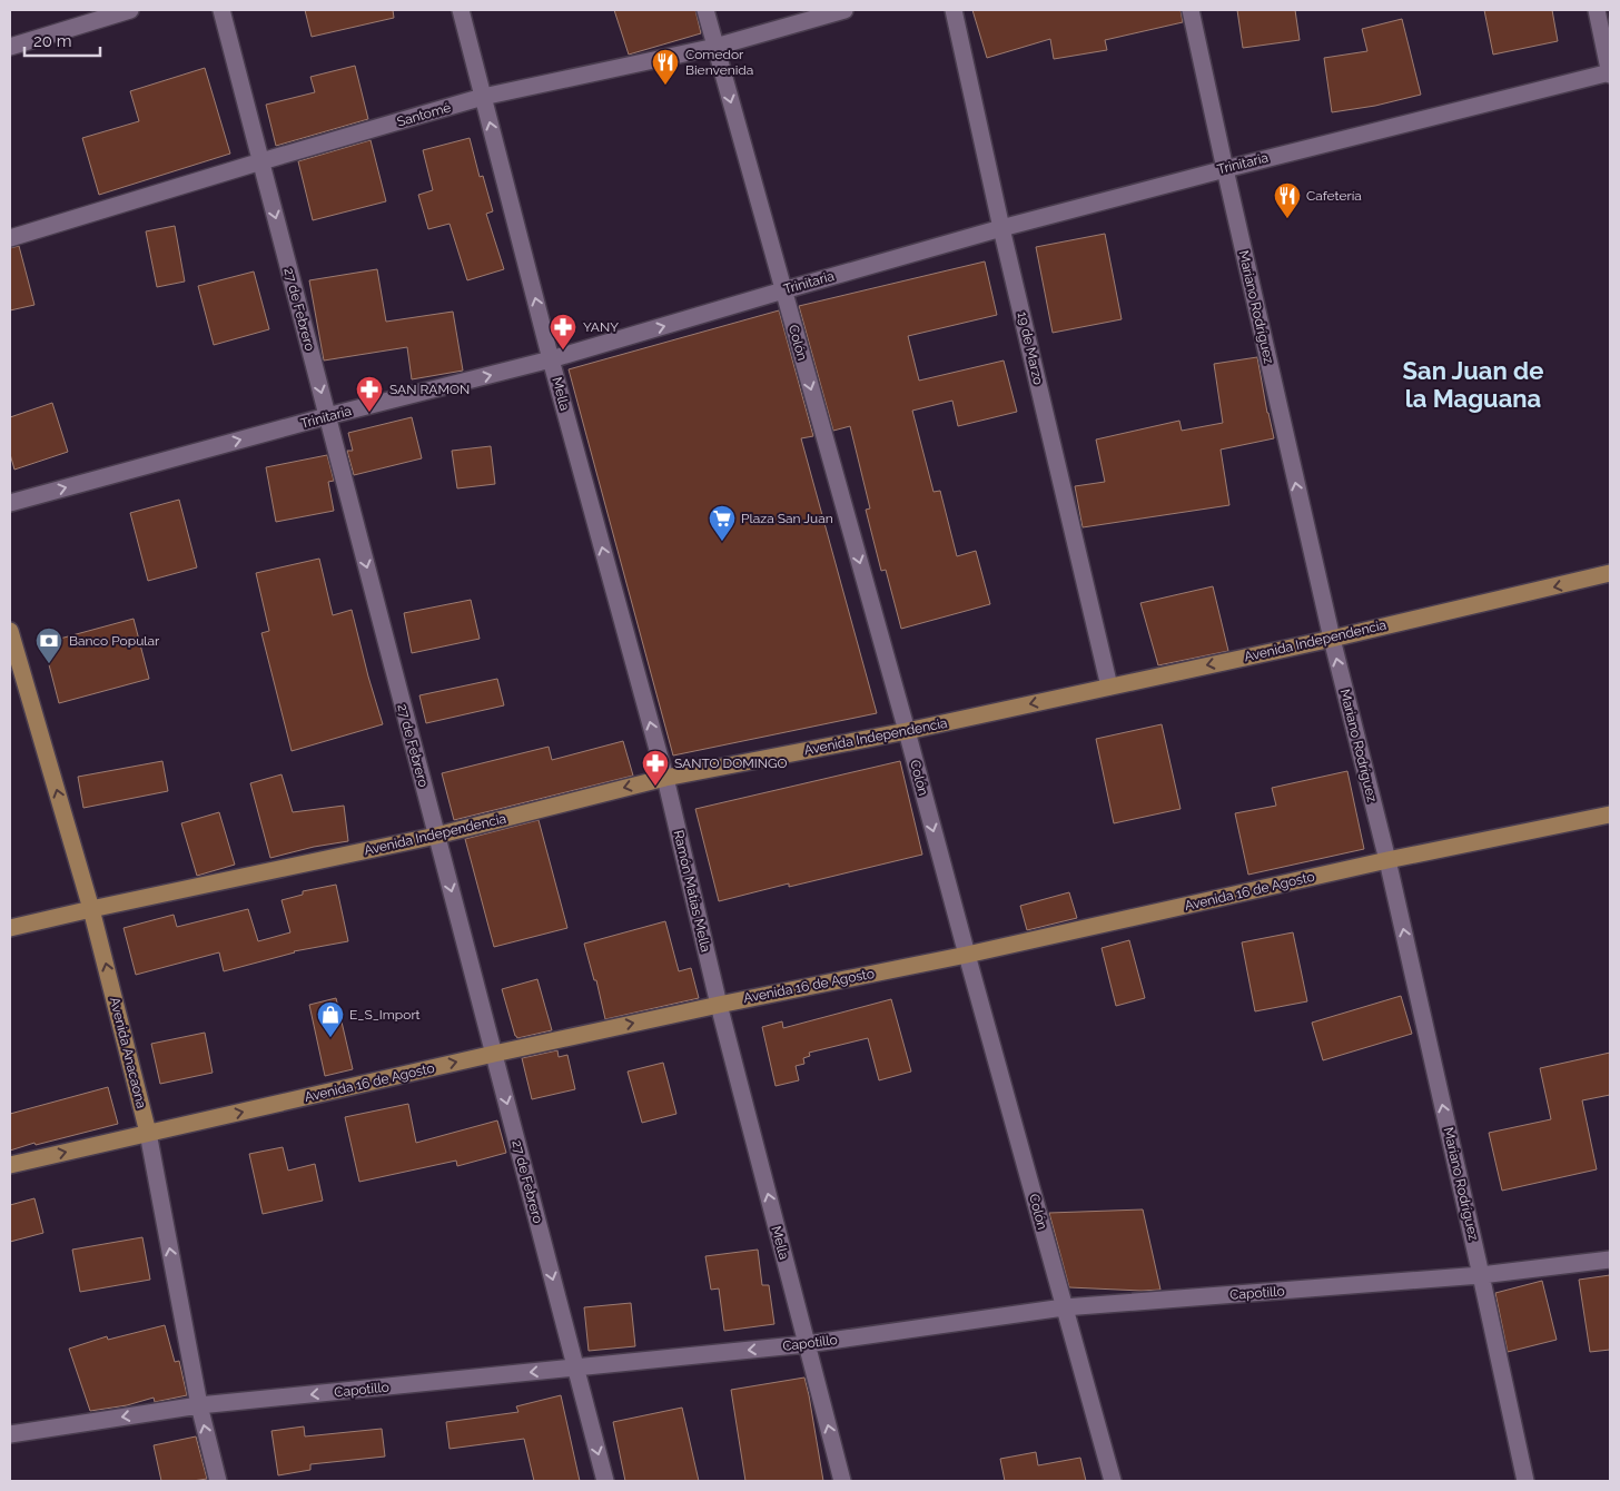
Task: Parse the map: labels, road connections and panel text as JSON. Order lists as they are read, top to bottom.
{
  "streets": {
    "main road": ["Avenida Independencia", "Avenida 16 de Agosto", "Avenida Anacaona"],
    "street": [
      "Santomé",
      "Trinitaria",
      "Mariano Rodríguez",
      "27 de Febrero",
      "Colón",
      "19 de Marzo",
      "Mella",
      "Ramón Matías Mella",
      "Capotillo"
    ]
  },
  "crossings": [
    ["Santomé", "27 de Febrero"],
    ["Santomé", "Colón"],
    ["Santomé", "Mella"],
    ["Trinitaria", "Mariano Rodríguez"],
    ["Trinitaria", "27 de Febrero"],
    ["Trinitaria", "Colón"],
    ["Trinitaria", "19 de Marzo"],
    ["Trinitaria", "Mella"],
    ["Mariano Rodríguez", "Avenida Independencia"],
    ["Mariano Rodríguez", "Avenida 16 de Agosto"],
    ["Mariano Rodríguez", "Capotillo"],
    ["27 de Febrero", "Avenida Independencia"],
    ["27 de Febrero", "Avenida 16 de Agosto"],
    ["27 de Febrero", "Capotillo"],
    ["Colón", "Avenida Independencia"],
    ["Colón", "Avenida 16 de Agosto"],
    ["Colón", "Capotillo"],
    ["19 de Marzo", "Avenida Independencia"],
    ["Mella", "Avenida Independencia"],
    ["Mella", "Ramón Matías Mella"],
    ["Mella", "Avenida 16 de Agosto"],
    ["Mella", "Capotillo"],
    ["Avenida Independencia", "Ramón Matías Mella"],
    ["Avenida Independencia", "Avenida Anacaona"],
    ["Ramón Matías Mella", "Avenida 16 de Agosto"],
    ["Avenida 16 de Agosto", "Avenida Anacaona"],
    ["Avenida Anacaona", "Capotillo"]
  ],
  "one_way": [
    "Trinitaria",
    "Mariano Rodríguez",
    "27 de Febrero",
    "Colón",
    "Mella",
    "Avenida Independencia",
    "Avenida 16 de Agosto",
    "Avenida Anacaona",
    "Capotillo"
  ],
  "districts": ["San Juan de la Maguana"],
  "places": {
    "restaurant": ["Comedor Bienvenida", "Cafetería"],
    "pharmacy": ["YANY", "SAN RAMON", "SANTO DOMINGO"],
    "supermarket": ["Plaza San Juan"],
    "bank": ["Banco Popular"],
    "shop": ["E_S_Import"]
  },
  "scale_bar": "20 m"
}
